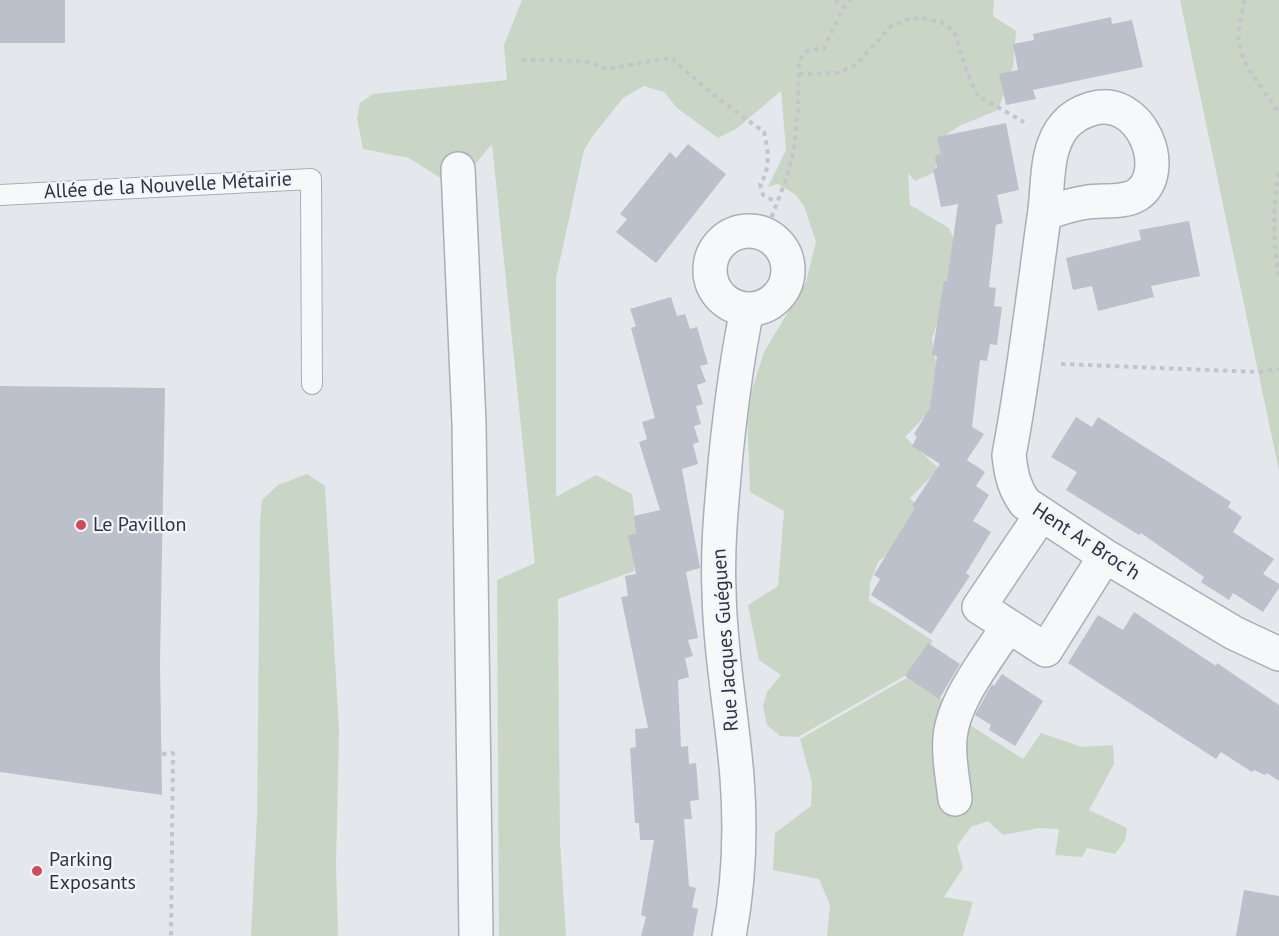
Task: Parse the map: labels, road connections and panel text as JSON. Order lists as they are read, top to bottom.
{
  "streets": {
    "street": ["Hent Ar Broc'h", "Rue Jacques Guéguen"],
    "lane": ["Allée de la Nouvelle Métairie"]
  },
  "places": ["Le Pavillon", "Parking Exposants"]
}
